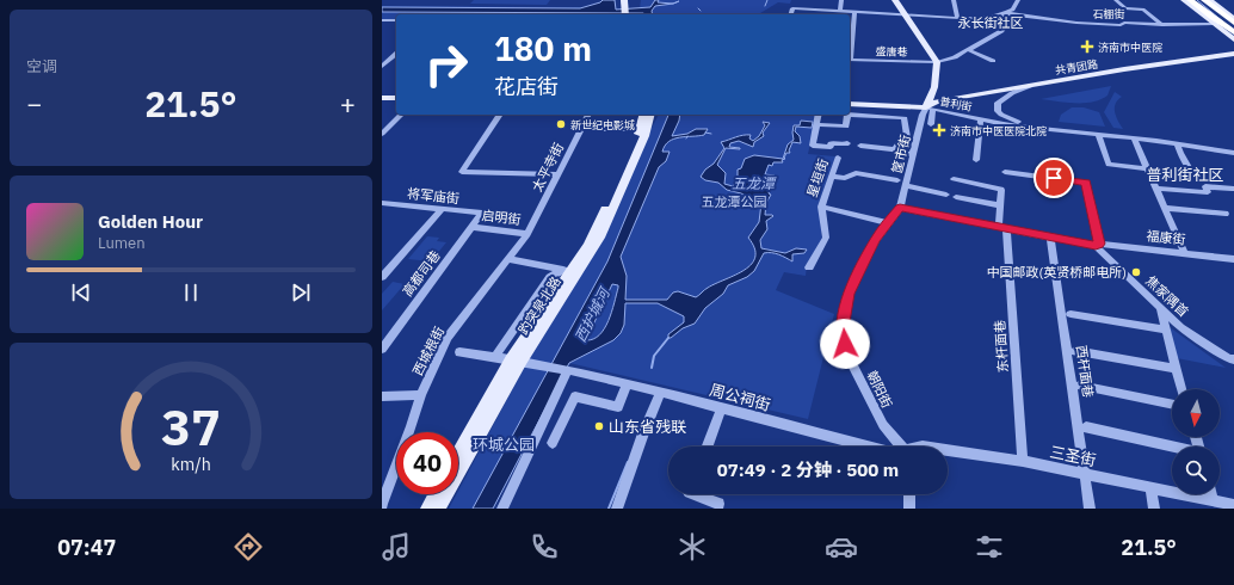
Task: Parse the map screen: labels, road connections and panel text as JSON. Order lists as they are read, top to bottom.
{
  "streets": {
    "main road": ["共青团路", "趵突泉北路"],
    "street": [
      "石棚街",
      "盛唐巷",
      "普利街",
      "筐市街",
      "太平寺街",
      "星垣街",
      "将军庙街",
      "启明街",
      "福康街",
      "高都司巷",
      "焦家隅首",
      "东杆面巷",
      "西城根街",
      "西杆面巷",
      "朝阳街",
      "周公祠街",
      "三圣街"
    ]
  },
  "crossings": [
    ["石棚街", "盛唐巷"],
    ["共青团路", "普利街"],
    ["共青团路", "筐市街"],
    ["普利街", "筐市街"],
    ["筐市街", "福康街"],
    ["筐市街", "朝阳街"],
    ["太平寺街", "启明街"],
    ["太平寺街", "西城根街"],
    ["将军庙街", "高都司巷"],
    ["启明街", "高都司巷"],
    ["启明街", "西城根街"],
    ["福康街", "焦家隅首"],
    ["福康街", "东杆面巷"],
    ["福康街", "西杆面巷"],
    ["福康街", "朝阳街"],
    ["趵突泉北路", "周公祠街"],
    ["东杆面巷", "三圣街"],
    ["西杆面巷", "三圣街"]
  ],
  "districts": ["永长街社区", "普利街社区"],
  "water": ["五龙潭", "西护城河"],
  "parks": ["五龙潭公园", "环城公园"],
  "places": {
    "health": ["济南市中医院", "济南市中医医院北院"],
    "other": ["新世纪电影城", "中国邮政(英贤桥邮电所)", "山东省残联"]
  },
  "north": "bottom",
  "page": {
    "tile": "空调",
    "turn": ["180 m", "花店街"],
    "heat": ["−", "21.5°", "+"],
    "song": ["Golden Hour", "Lumen"],
    "limit": "40",
    "trip": "07:49 · 2 分钟 · 500 m",
    "tabs": ["07:47", "21.5°"],
    "gauge": ["37", "km/h"]
  }
}
